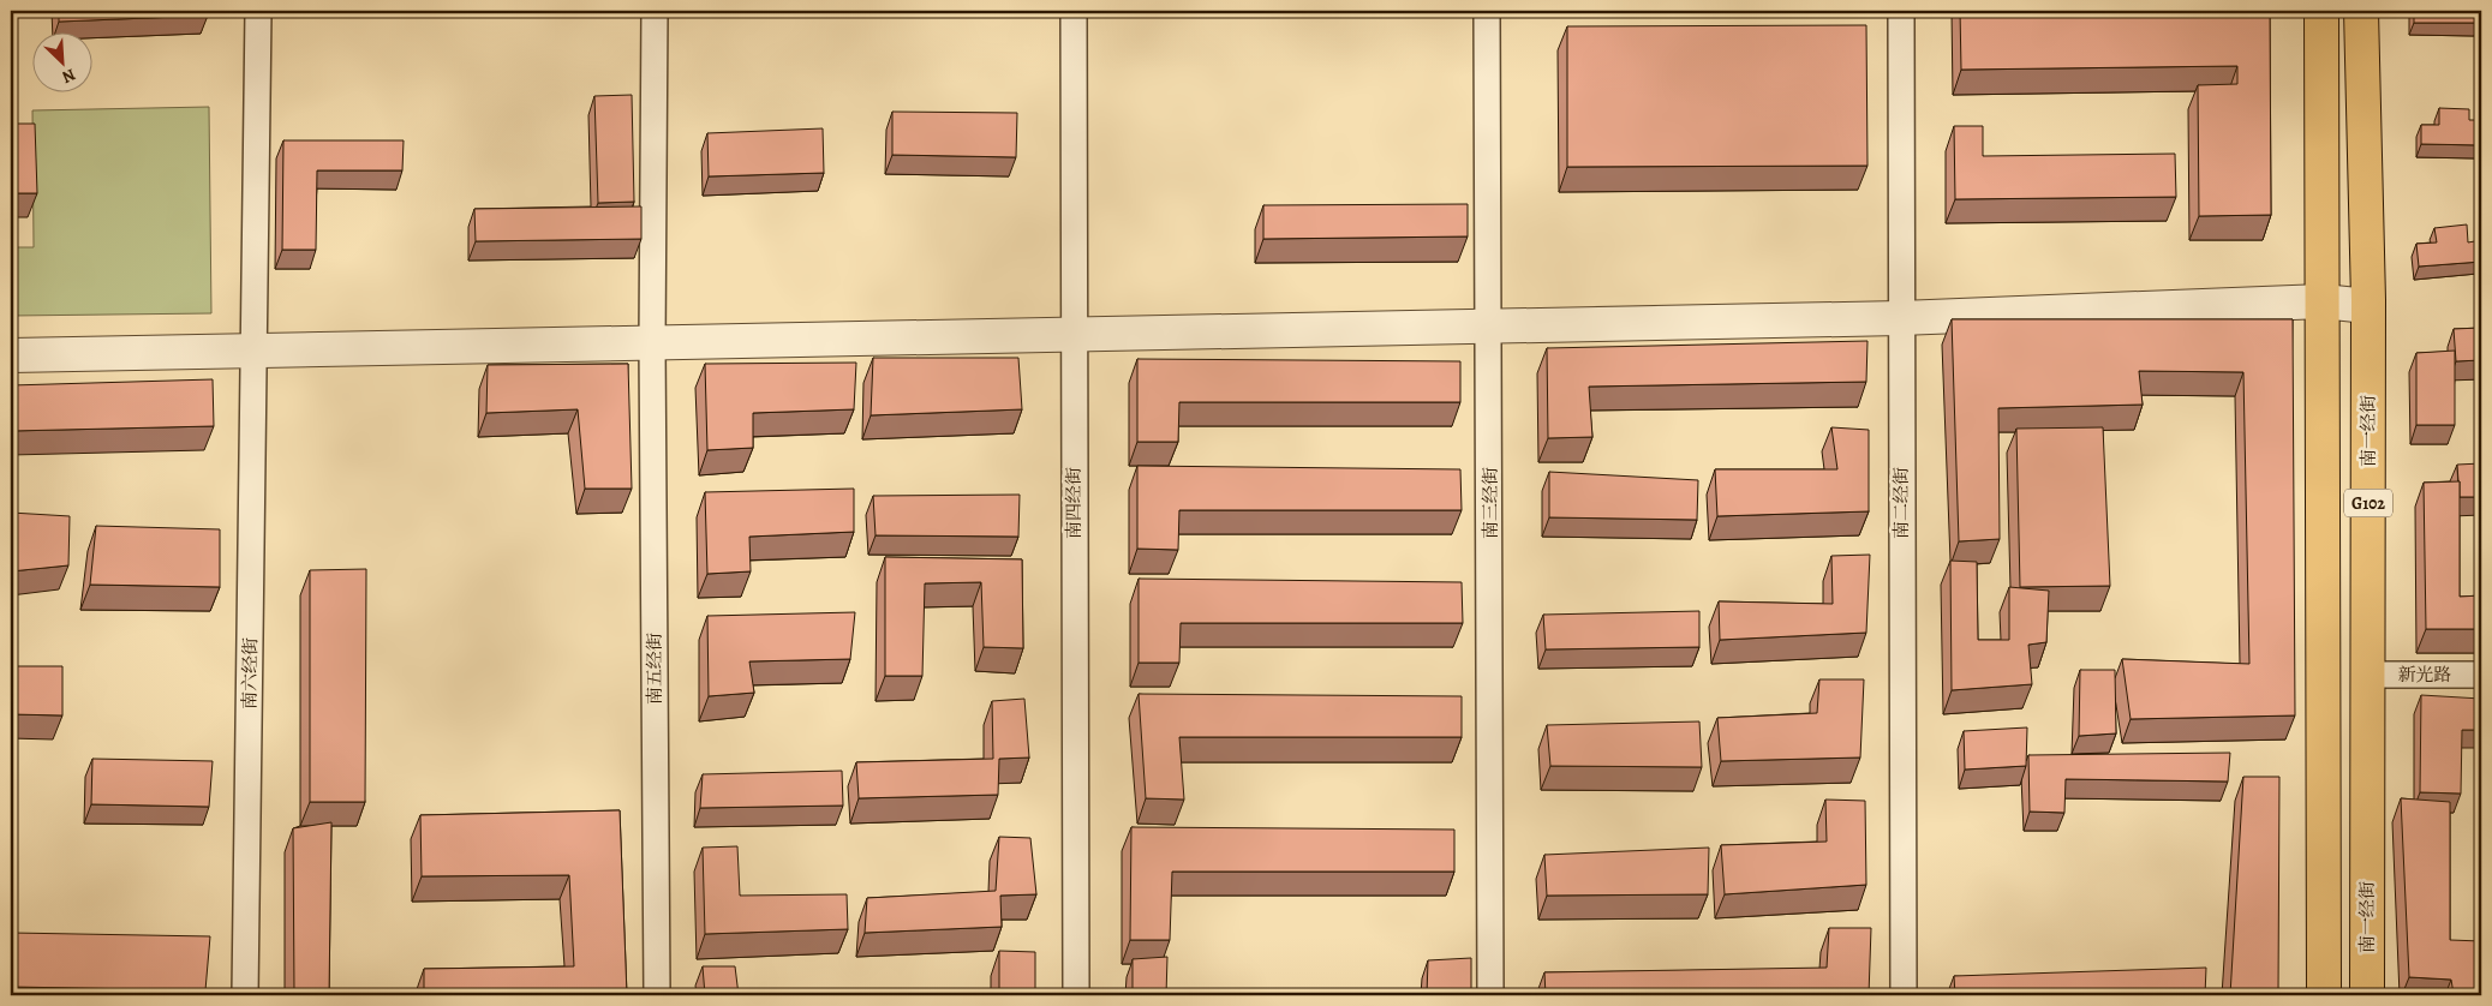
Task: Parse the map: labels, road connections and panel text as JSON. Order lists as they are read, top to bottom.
{
  "streets": {
    "highway": ["南一经街", "G102"],
    "street": [
      "南四经街",
      "南三经街",
      "南二经街",
      "南五经街",
      "南六经街",
      "新光路"
    ]
  },
  "crossings": [
    ["南一经街", "新光路"]
  ],
  "north": "bottom right"
}
